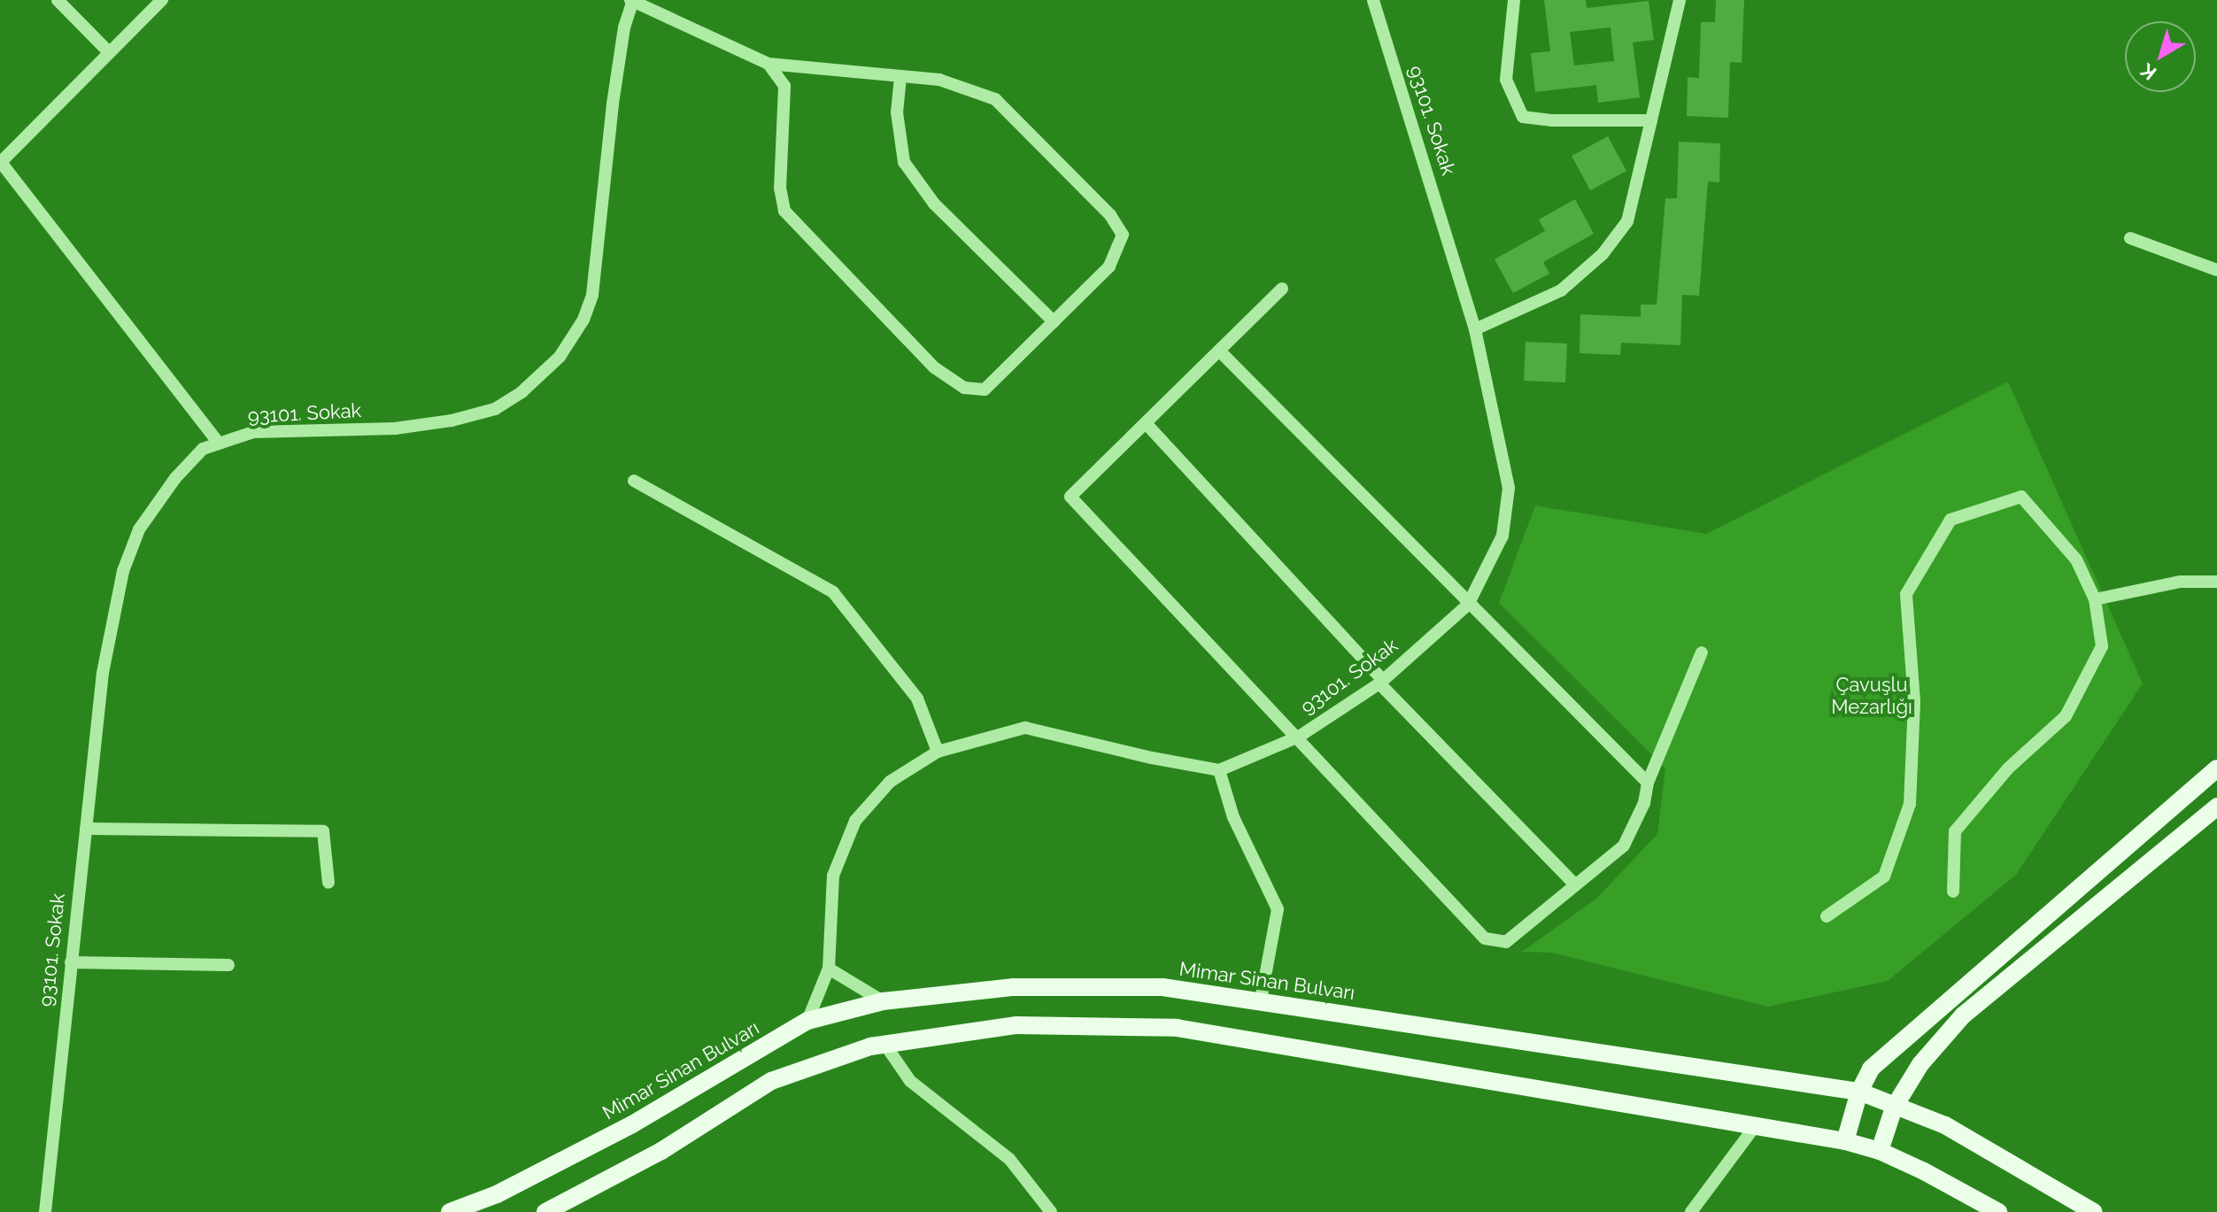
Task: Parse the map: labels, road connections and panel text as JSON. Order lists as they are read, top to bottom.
{
  "streets": {
    "main road": ["Mimar Sinan Bulvarı"],
    "street": ["93101. Sokak"]
  },
  "parks": ["Çavuşlu Mezarlığı"],
  "north": "bottom left"
}
